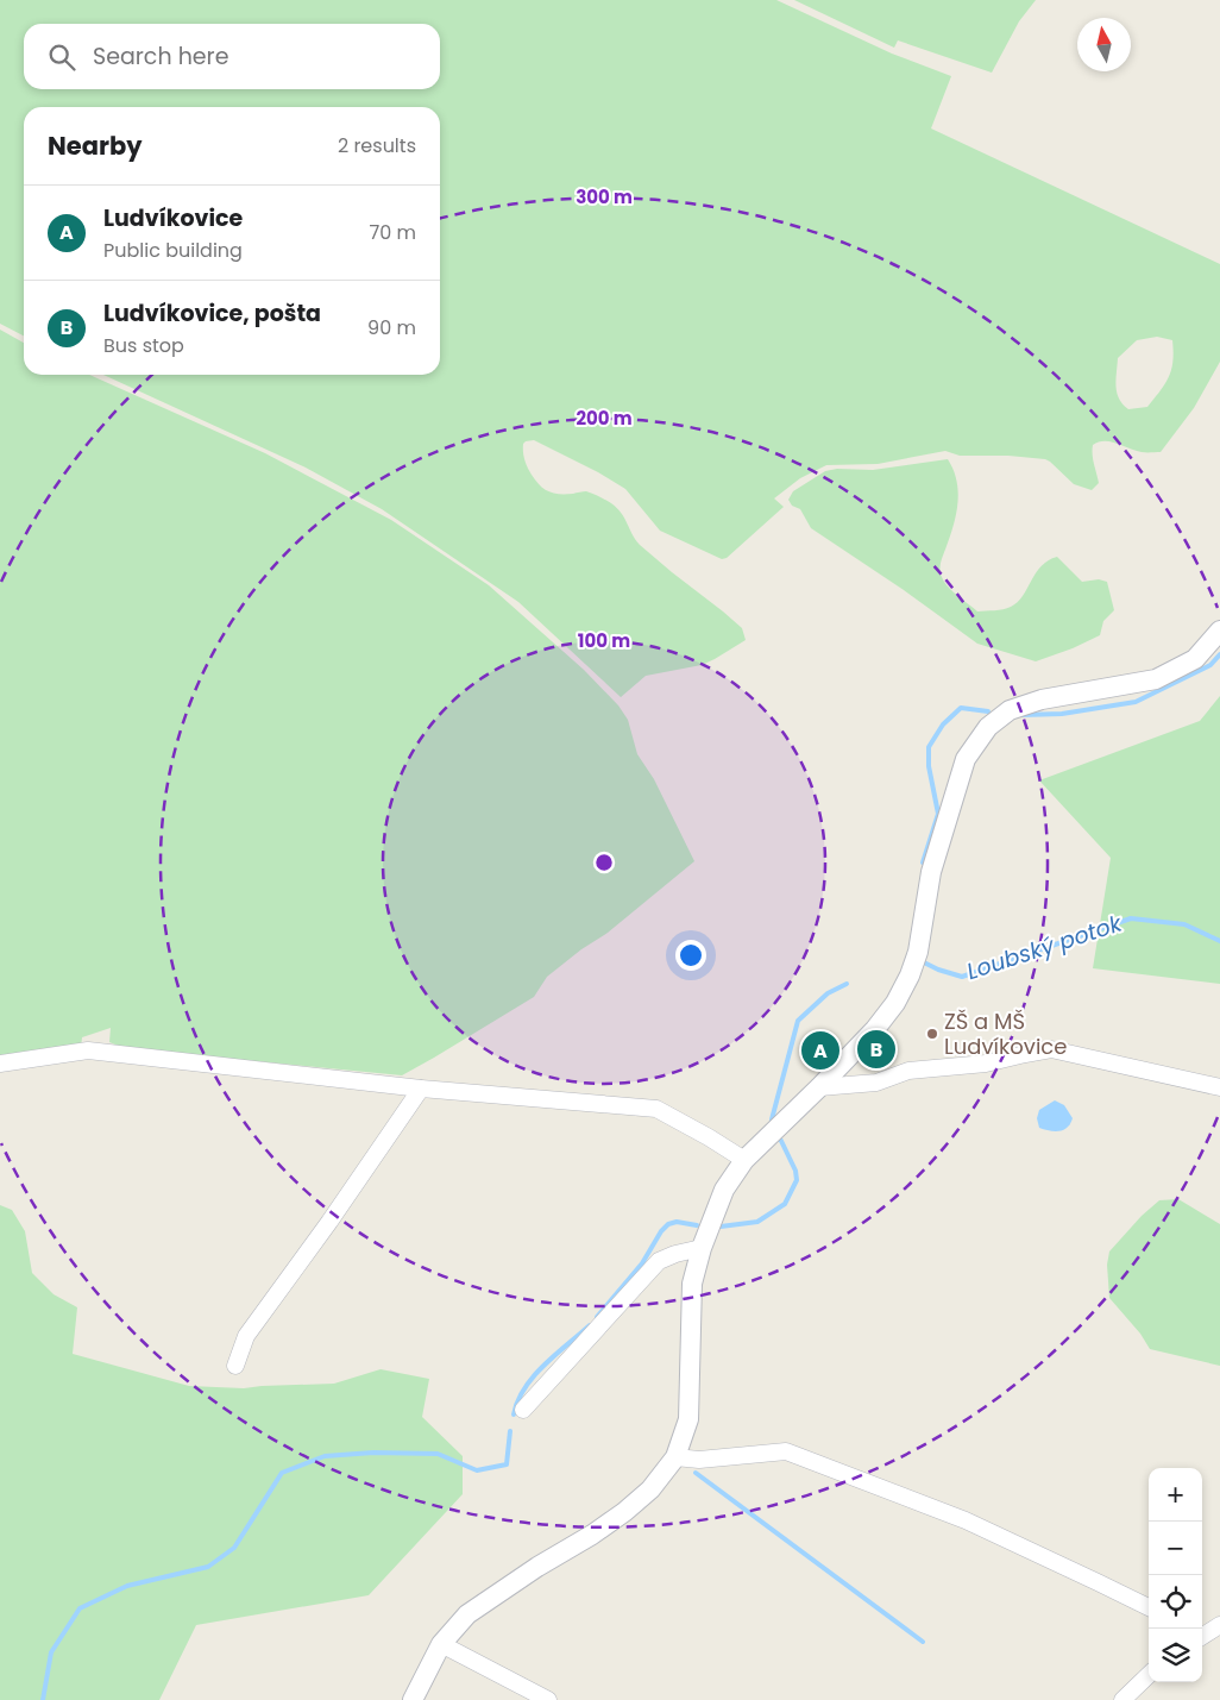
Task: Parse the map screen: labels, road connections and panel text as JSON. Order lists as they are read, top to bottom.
{
  "water": ["Loubský potok"],
  "places": ["ZŠ a MŠ Ludvíkovice"],
  "north": "top",
  "page": {
    "search": "Search here",
    "heading": ["Nearby", "2 results"],
    "list": [
      {
        "mark": "A",
        "name": "Ludvíkovice",
        "note": "Public building",
        "value": "70 m"
      },
      {
        "mark": "B",
        "name": "Ludvíkovice, pošta",
        "note": "Bus stop",
        "value": "90 m"
      }
    ],
    "pins": ["B", "A"],
    "map_buttons": ["+", "−"]
  },
  "rings": ["300 m", "200 m", "100 m"]
}
